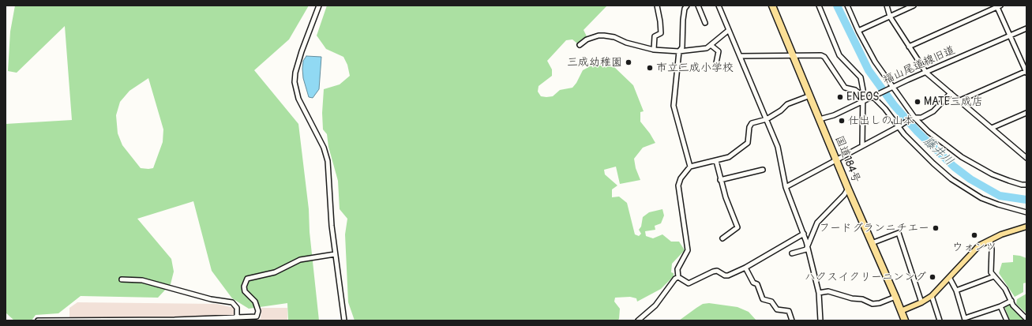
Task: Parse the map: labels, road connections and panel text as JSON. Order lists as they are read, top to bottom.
{
  "streets": {
    "highway": ["国道184号"],
    "street": ["福山尾道線旧道"]
  },
  "crossings": [
    ["福山尾道線旧道", "国道184号"]
  ],
  "water": ["藤井川"],
  "places": [
    "三成幼稚園",
    "市立三成小学校",
    "ENEOS",
    "MATE三成店",
    "仕出しの山本",
    "フードグランニチエー",
    "ウォンツ",
    "ハクスイクリーニンング"
  ]
}
